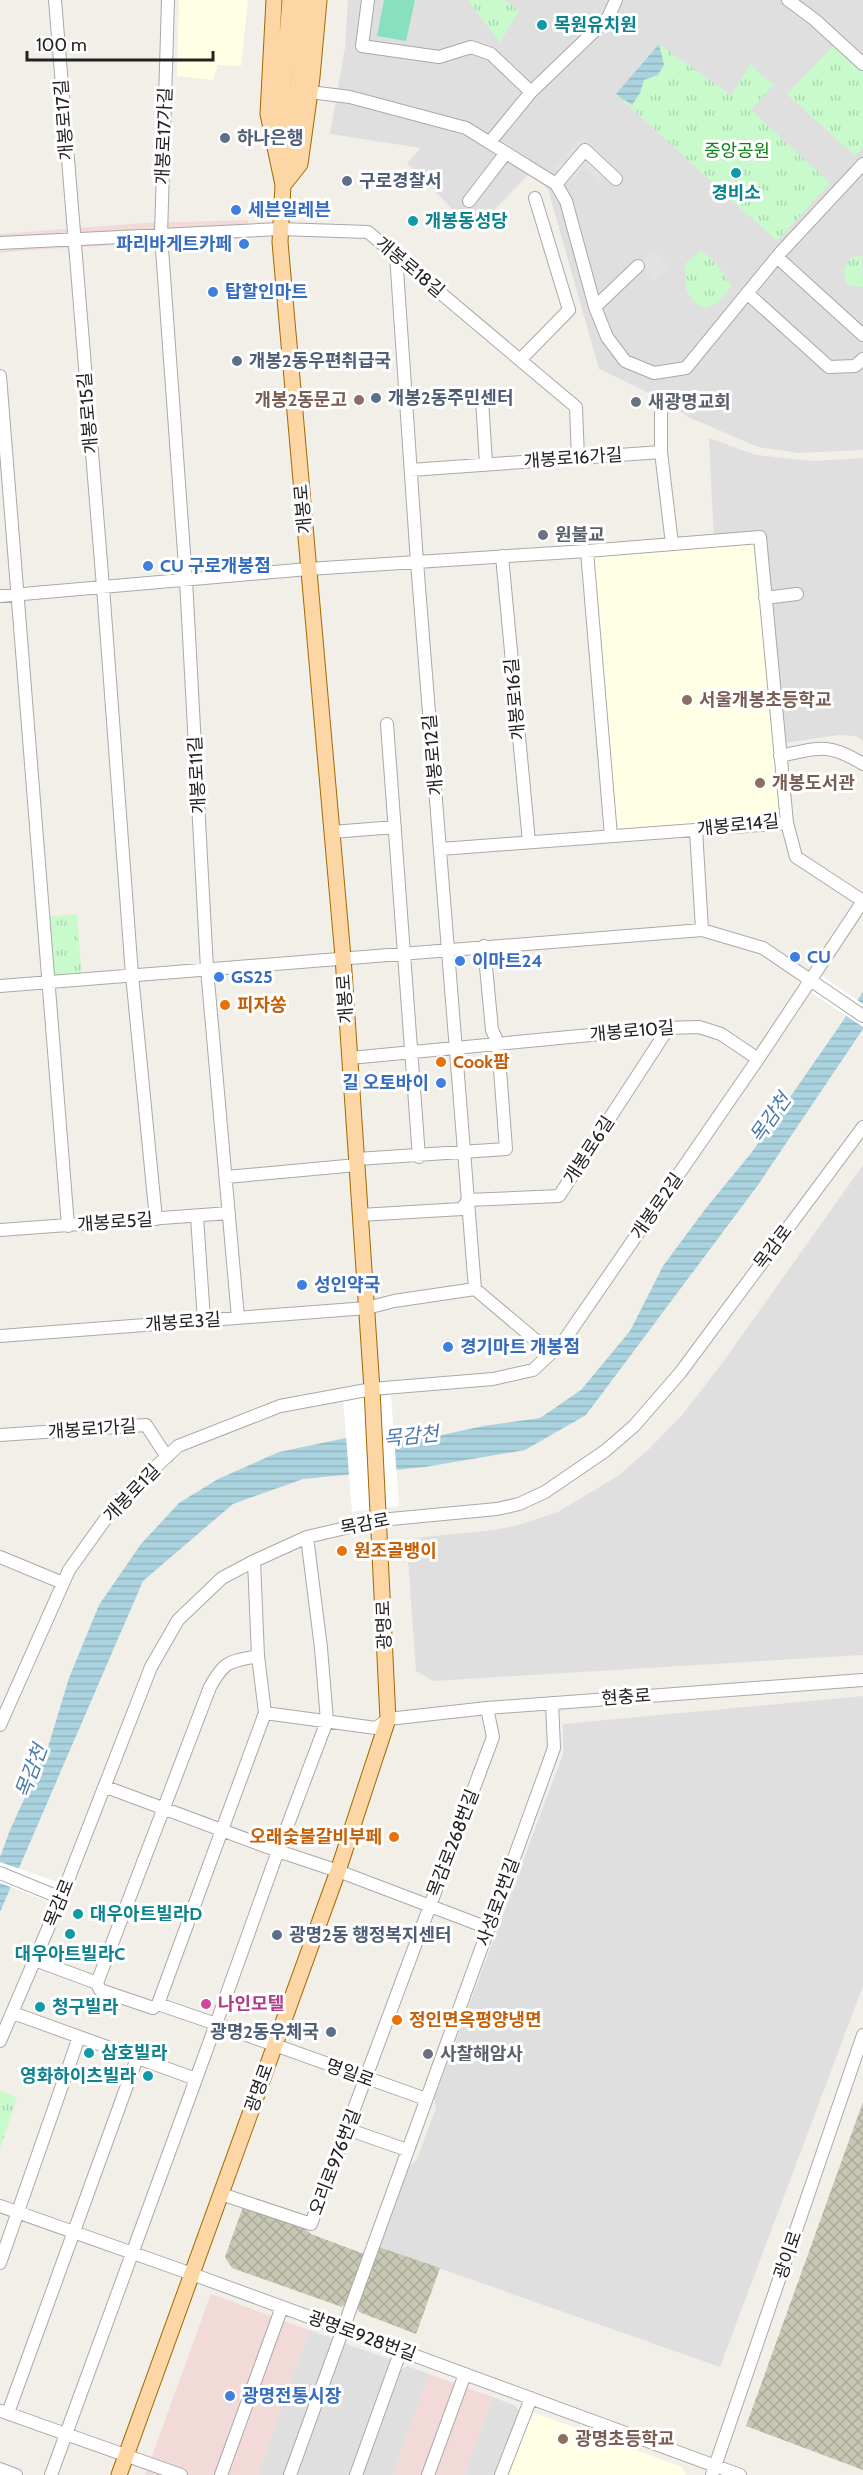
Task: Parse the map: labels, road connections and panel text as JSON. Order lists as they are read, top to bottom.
{
  "streets": {
    "main road": ["개봉로", "광명로"],
    "street": [
      "개봉로17길",
      "개봉로17가길",
      "개봉로18길",
      "개봉로15길",
      "개봉로16가길",
      "개봉로16길",
      "개봉로12길",
      "개봉로11길",
      "개봉로14길",
      "개봉로10길",
      "개봉로6길",
      "개봉로2길",
      "개봉로5길",
      "목감로",
      "개봉로3길",
      "개봉로1가길",
      "개봉로1길",
      "현충로",
      "목감로268번길",
      "사성로2번길",
      "명일로",
      "오리로976번길",
      "광이로",
      "광명로928번길"
    ]
  },
  "crossings": [
    ["개봉로17길", "개봉로15길"],
    ["개봉로18길", "개봉로16가길"],
    ["개봉로18길", "개봉로"],
    ["개봉로", "개봉로10길"],
    ["개봉로", "개봉로6길"],
    ["개봉로", "개봉로2길"],
    ["개봉로", "목감로"],
    ["개봉로", "개봉로3길"],
    ["개봉로", "개봉로1길"],
    ["개봉로", "광명로"],
    ["개봉로16길", "개봉로14길"],
    ["개봉로12길", "개봉로14길"],
    ["개봉로11길", "개봉로5길"],
    ["개봉로11길", "개봉로3길"],
    ["개봉로14길", "개봉로2길"],
    ["개봉로10길", "개봉로6길"],
    ["개봉로10길", "개봉로2길"],
    ["개봉로2길", "개봉로1길"],
    ["목감로", "광명로"],
    ["개봉로1가길", "개봉로1길"],
    ["광명로", "현충로"],
    ["광명로", "명일로"],
    ["광명로", "오리로976번길"],
    ["광명로", "광명로928번길"],
    ["현충로", "목감로268번길"],
    ["현충로", "사성로2번길"],
    ["목감로268번길", "명일로"],
    ["목감로268번길", "오리로976번길"],
    ["사성로2번길", "명일로"],
    ["사성로2번길", "광명로928번길"],
    ["명일로", "오리로976번길"],
    ["광이로", "광명로928번길"]
  ],
  "water": ["목감천"],
  "parks": ["중앙공원"],
  "places": [
    "목원유치원",
    "하나은행",
    "경비소",
    "구로경찰서",
    "세븐일레븐",
    "개봉동성당",
    "파리바게트카페",
    "탑할인마트",
    "개봉2동우편취급국",
    "개봉2동주민센터",
    "개봉2동문고",
    "새광명교회",
    "원불교",
    "CU 구로개봉점",
    "서울개봉초등학교",
    "개봉도서관",
    "CU",
    "이마트24",
    "GS25",
    "피자쏭",
    "Cook팜",
    "길 오토바이",
    "성인약국",
    "경기마트 개봉점",
    "원조골뱅이",
    "오래숯불갈비부페",
    "대우아트빌라D",
    "대우아트빌라C",
    "광명2동 행정복지센터",
    "나인모텔",
    "청구빌라",
    "정인면옥평양냉면",
    "광명2동우체국",
    "삼호빌라",
    "사찰해암사",
    "영화하이츠빌라",
    "광명전통시장",
    "광명초등학교"
  ],
  "scale_bar": "100 m"
}
